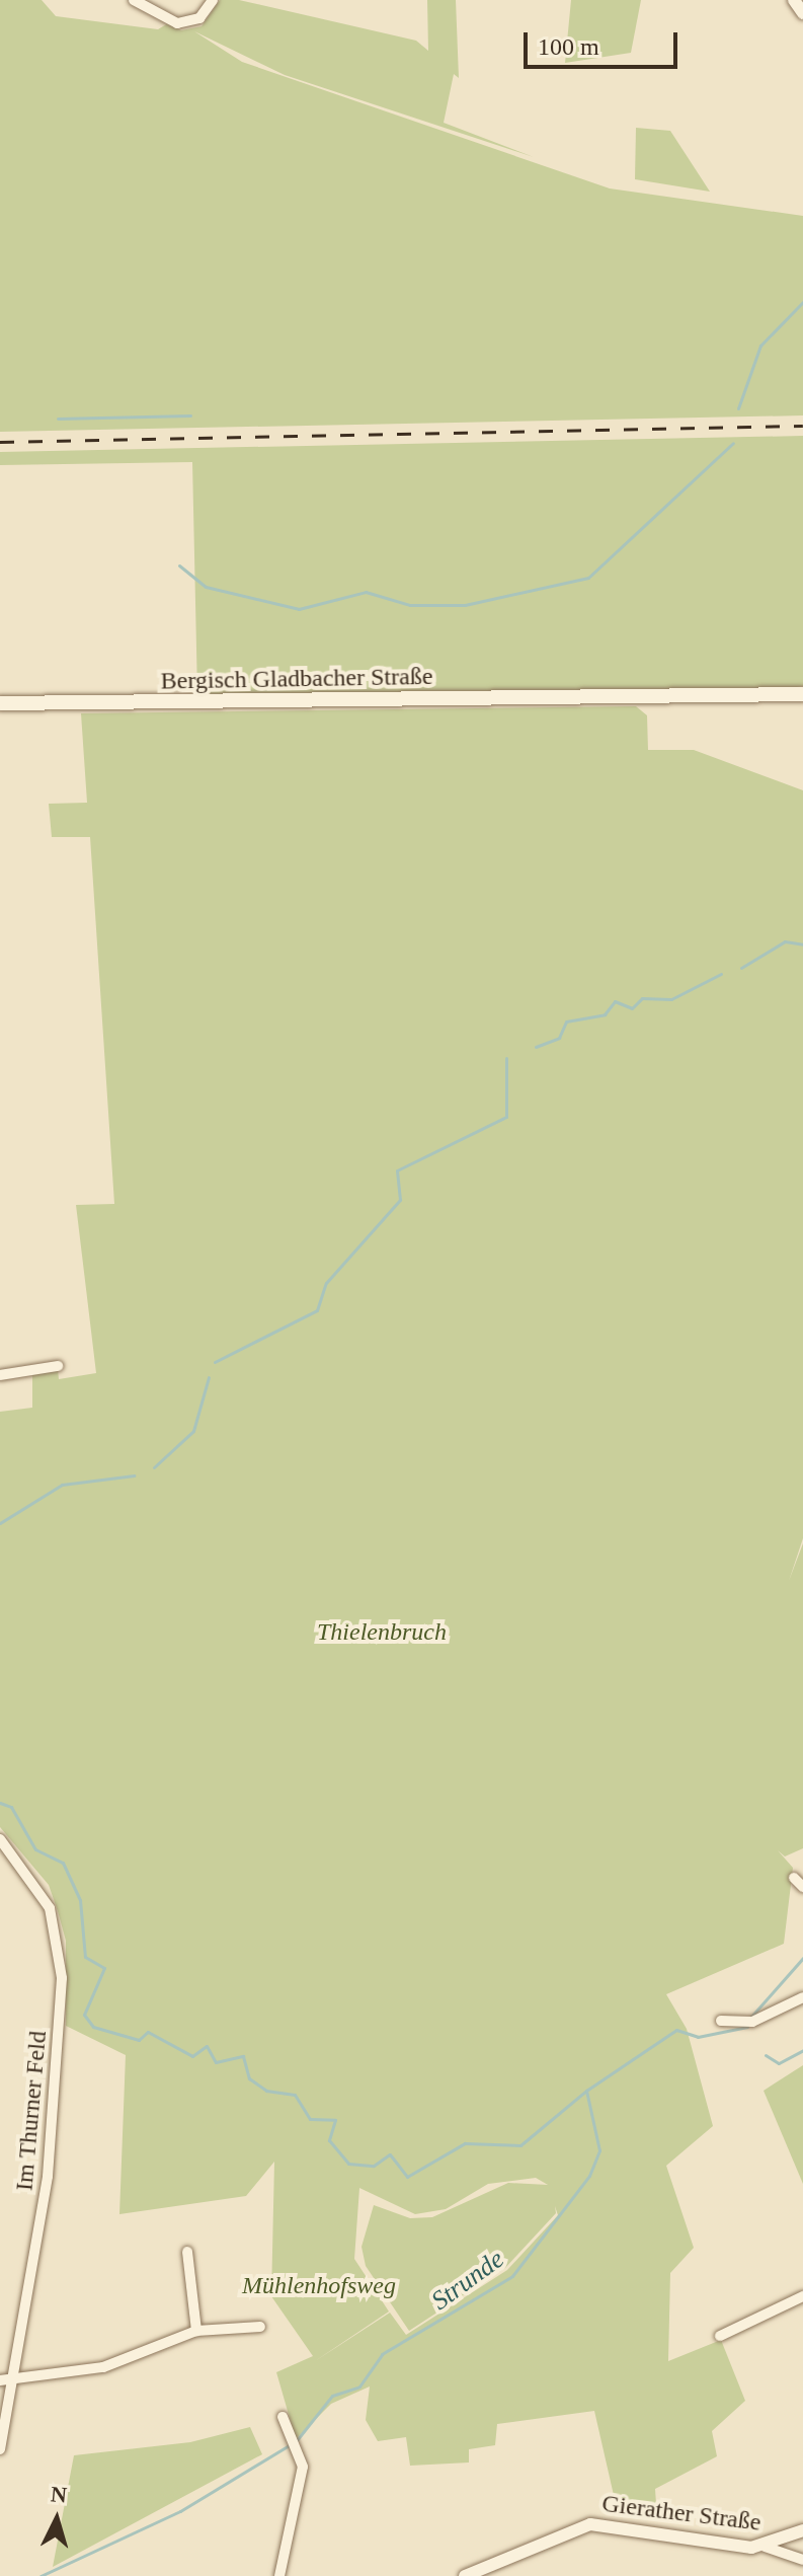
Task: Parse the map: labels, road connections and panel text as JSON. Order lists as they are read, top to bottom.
{
  "streets": {
    "main road": ["Bergisch Gladbacher Straße"],
    "street": ["Im Thurner Feld", "Gierather Straße"]
  },
  "water": ["Strunde"],
  "parks": ["Thielenbruch", "Mühlenhofsweg"],
  "scale_bar": "100 m",
  "north": "top"
}
